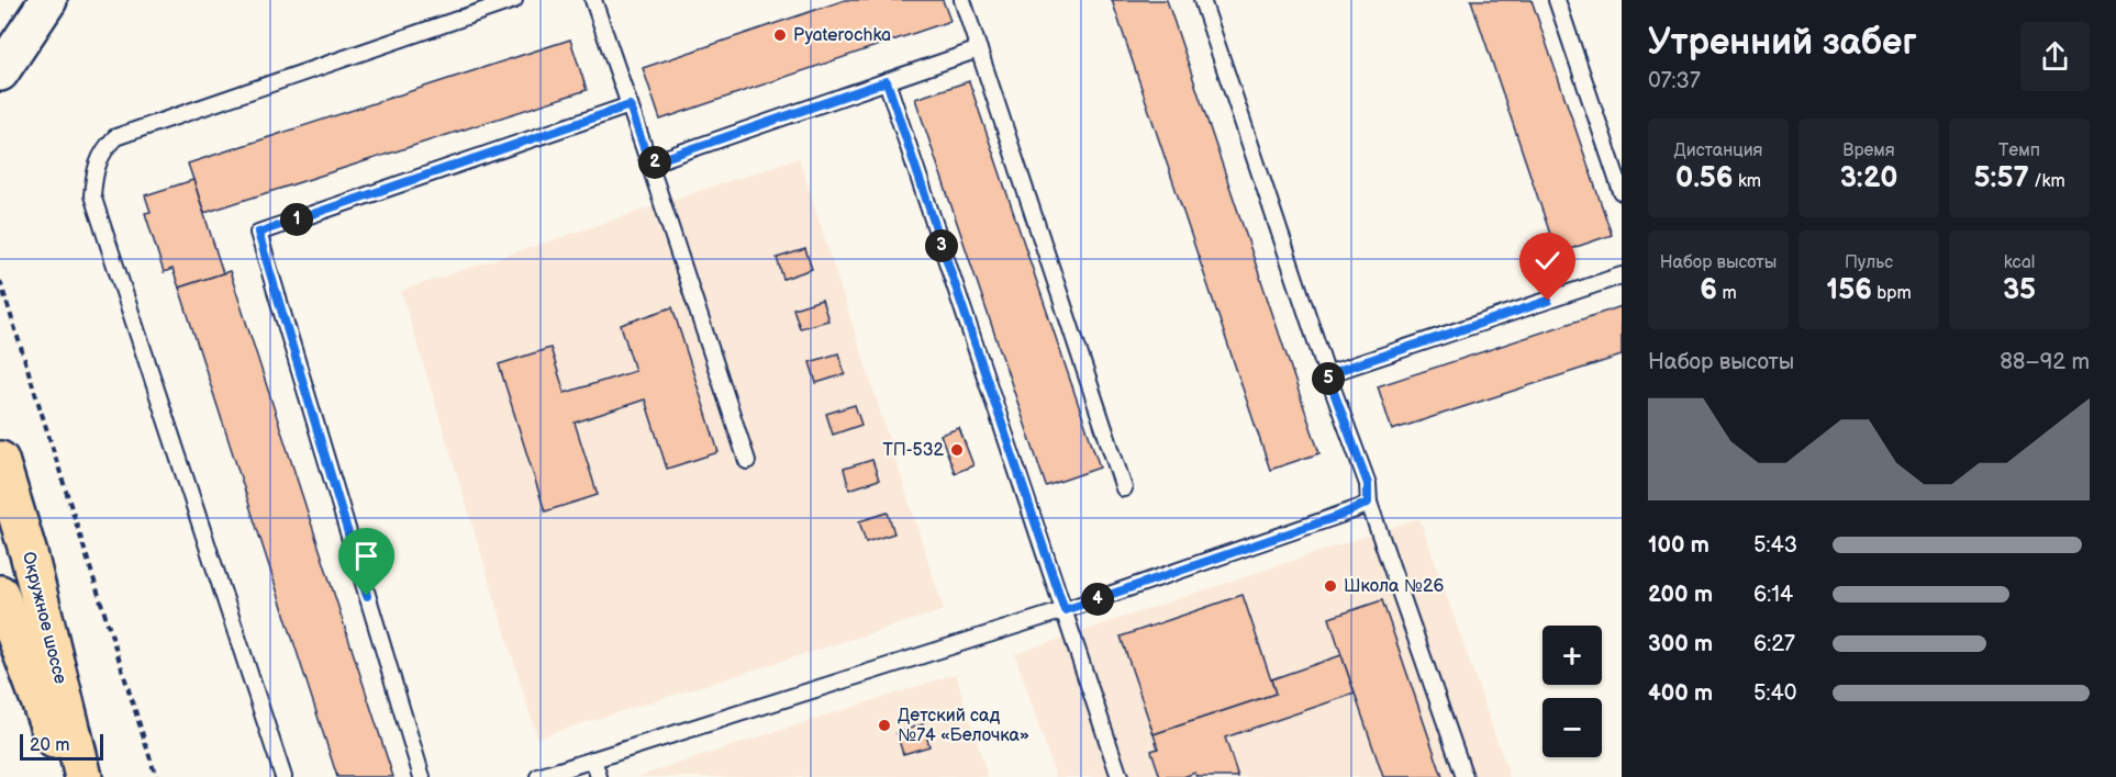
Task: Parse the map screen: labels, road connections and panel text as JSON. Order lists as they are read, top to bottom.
{
  "streets": {
    "main road": ["Окружное шоссе"]
  },
  "places": [
    "Pyaterochka",
    "ТП-532",
    "Школа №26",
    "Детский сад №74 «Белочка»"
  ],
  "scale_bar": "20 m",
  "page": {
    "heading": ["Утренний забег", "07:37"],
    "stats": [
      ["Дистанция", "0.56 km"],
      ["Время", "3:20"],
      ["Темп", "5:57 /km"],
      ["Набор высоты", "6 m"],
      ["Пульс", "156 bpm"],
      ["kcal", "35"]
    ],
    "pins": [
      "2",
      "1",
      "3",
      "5",
      "4"
    ],
    "chart": ["Набор высоты", "88–92 m"],
    "list": [
      {
        "name": "100 m",
        "note": "5:43"
      },
      {
        "name": "200 m",
        "note": "6:14"
      },
      {
        "name": "300 m",
        "note": "6:27"
      },
      {
        "name": "400 m",
        "note": "5:40"
      }
    ],
    "map_buttons": ["+", "−"],
    "scale": "20 m"
  }
}
